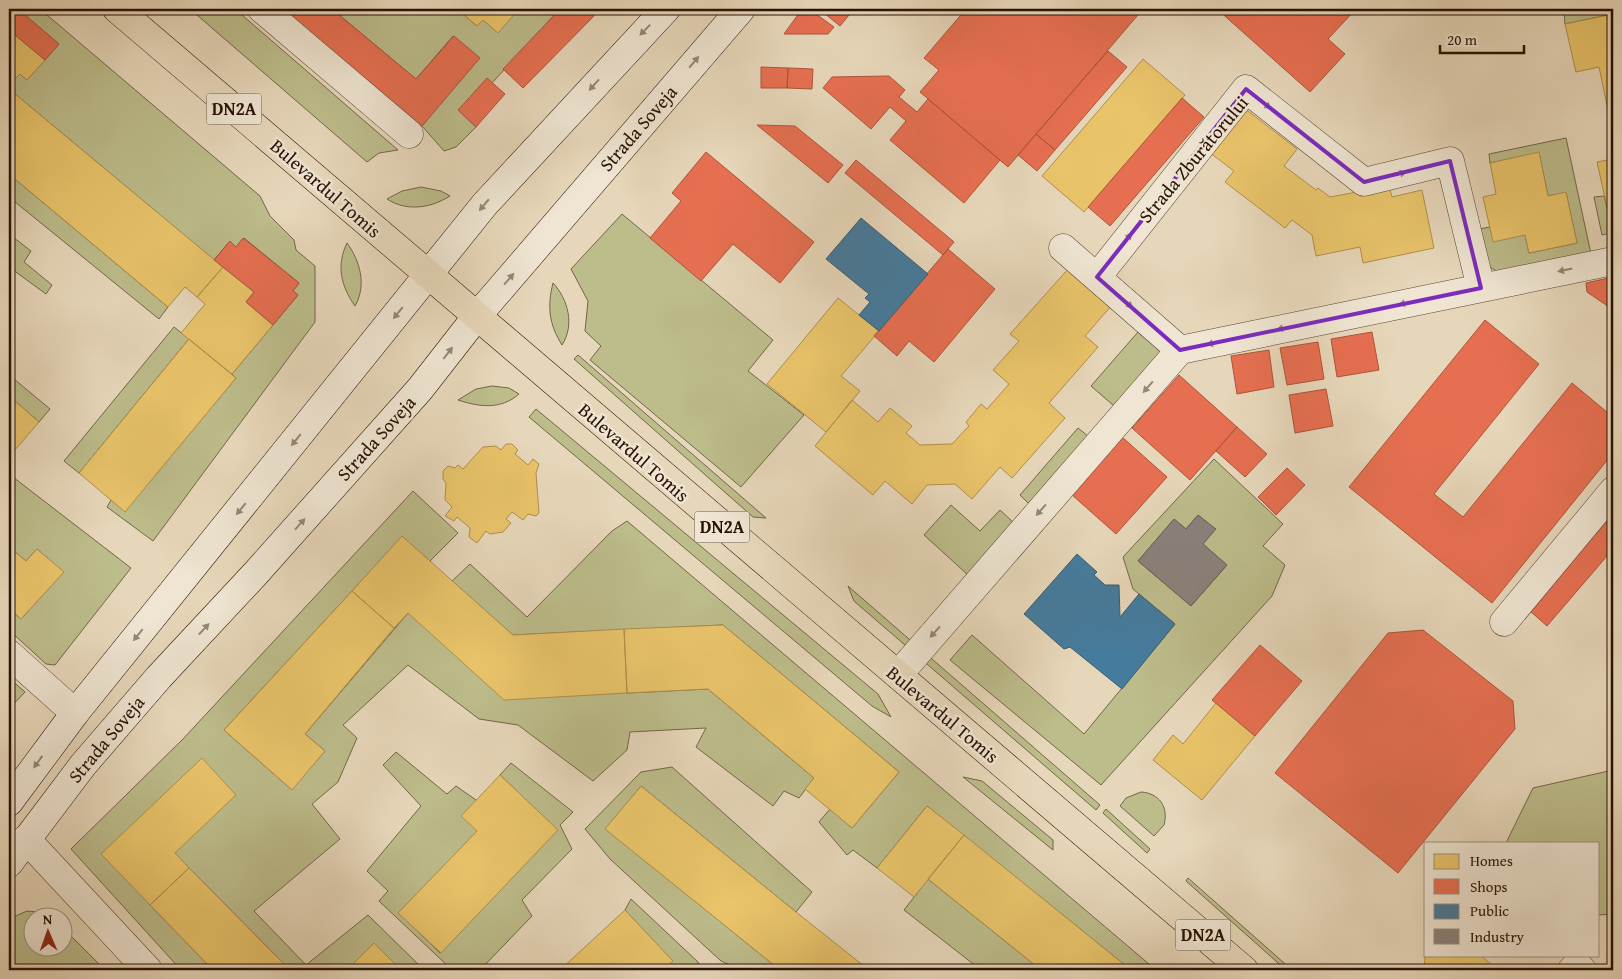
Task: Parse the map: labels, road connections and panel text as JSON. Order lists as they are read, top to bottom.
{
  "streets": {
    "main road": ["DN2A", "Bulevardul Tomis"],
    "street": ["Strada Soveja", "Strada Zburătorului"]
  },
  "crossings": [
    ["Strada Soveja", "Bulevardul Tomis"]
  ],
  "legend": [
    "Homes",
    "Shops",
    "Public",
    "Industry"
  ],
  "scale_bar": "20 m",
  "north": "top"
}
